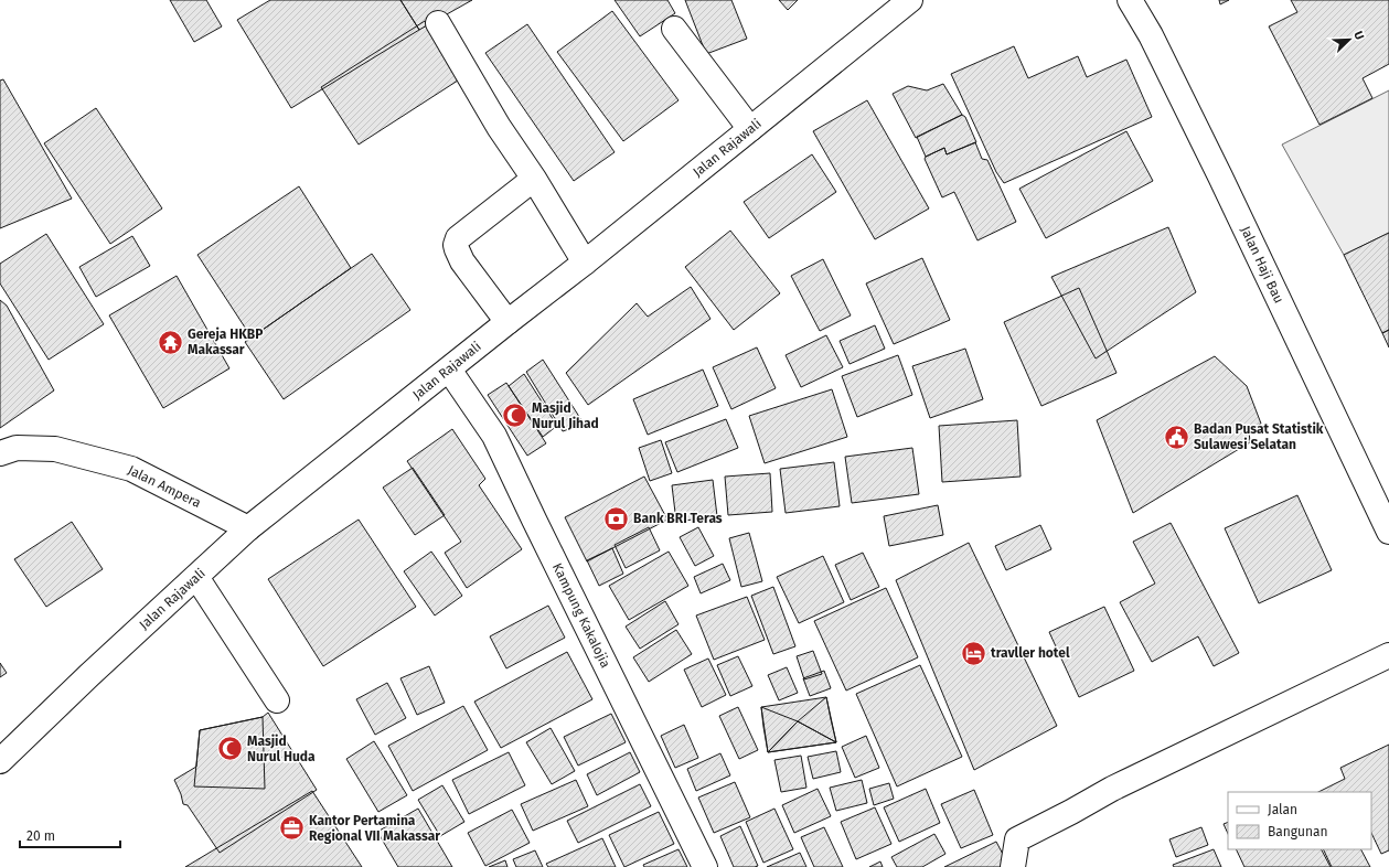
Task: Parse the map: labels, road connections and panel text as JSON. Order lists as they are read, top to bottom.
{
  "streets": {
    "street": [
      "Jalan Rajawali",
      "Jalan Haji Bau",
      "Jalan Ampera",
      "Kampung Kakalojia"
    ]
  },
  "crossings": [
    ["Jalan Rajawali", "Jalan Ampera"],
    ["Jalan Rajawali", "Kampung Kakalojia"]
  ],
  "places": {
    "temple": ["Gereja HKBP Makassar"],
    "mosque": ["Masjid Nurul Jihad", "Masjid Nurul Huda"],
    "public building": ["Badan Pusat Statistik Sulawesi Selatan"],
    "bank": ["Bank BRI Teras"],
    "hotel": ["travller hotel"],
    "office": ["Kantor Pertamina Regional VII Makassar"]
  },
  "legend": ["Jalan", "Bangunan"],
  "scale_bar": "20 m",
  "north": "top right"
}
